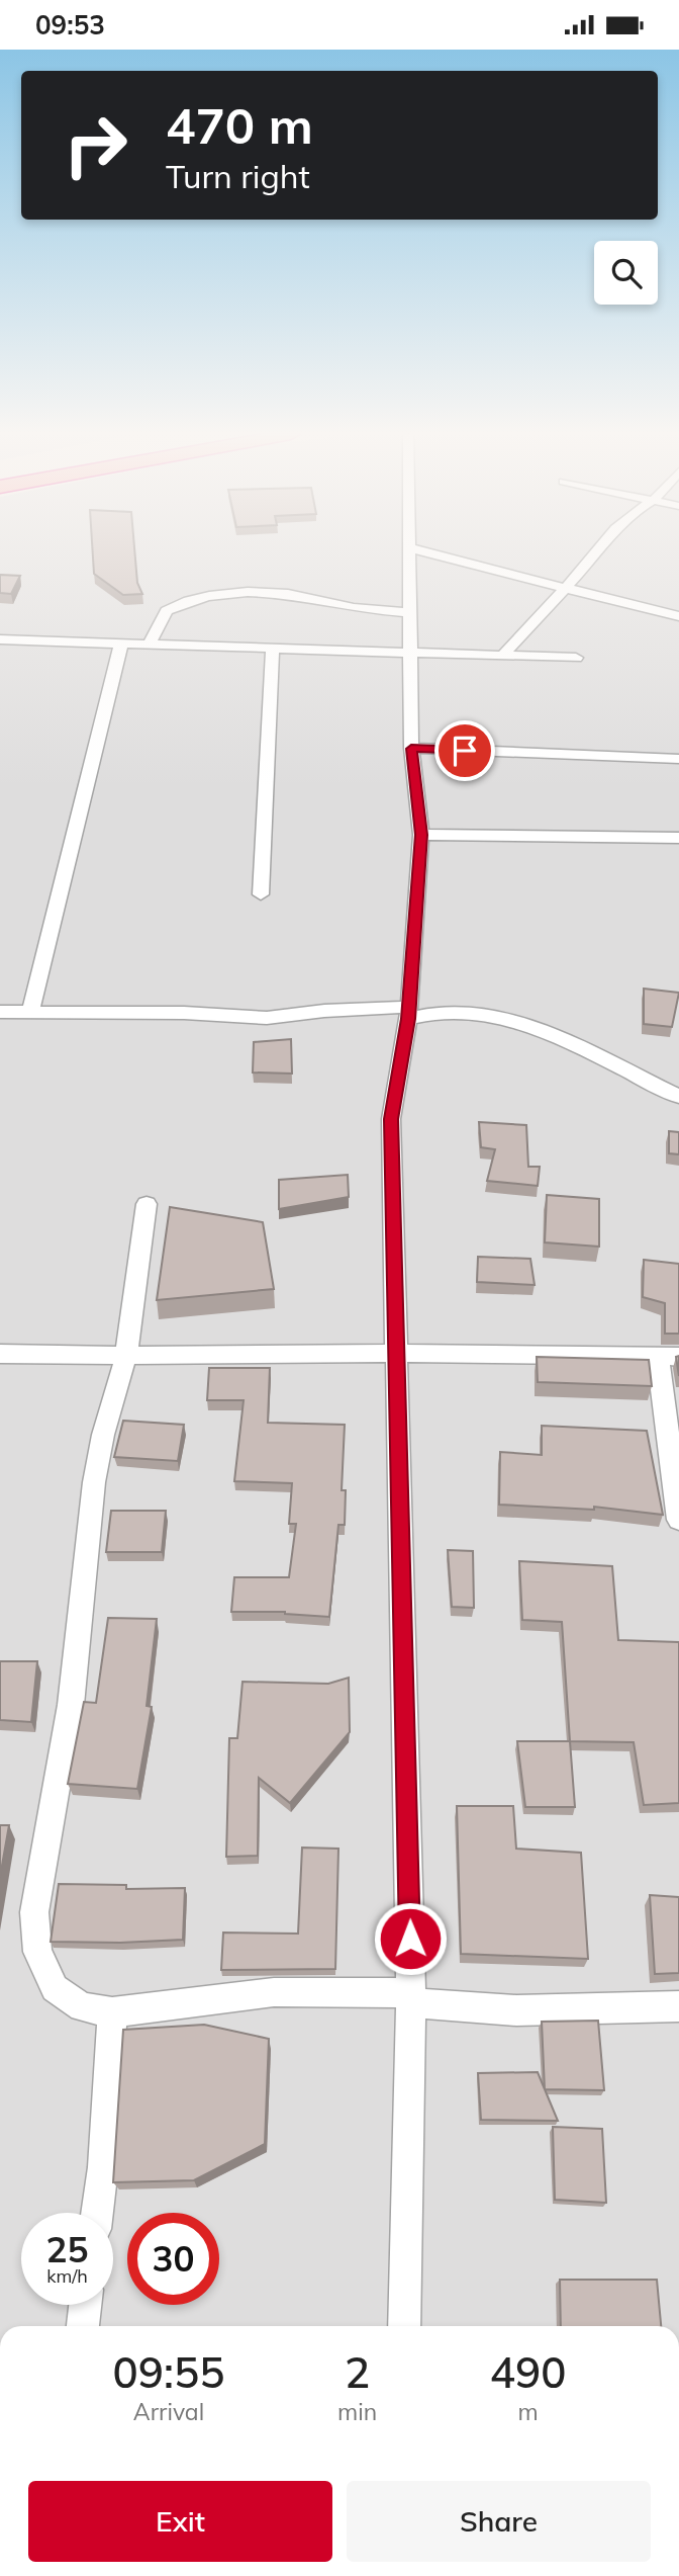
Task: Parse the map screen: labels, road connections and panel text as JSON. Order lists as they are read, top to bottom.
{
  "page": {
    "status": "09:53",
    "turn": ["470 m", "Turn right"],
    "speed": "25 km/h",
    "limit": "30",
    "eta": [
      "09:55",
      "Arrival",
      "2",
      "min",
      "490",
      "m"
    ],
    "buttons": ["Exit", "Share"]
  }
}
